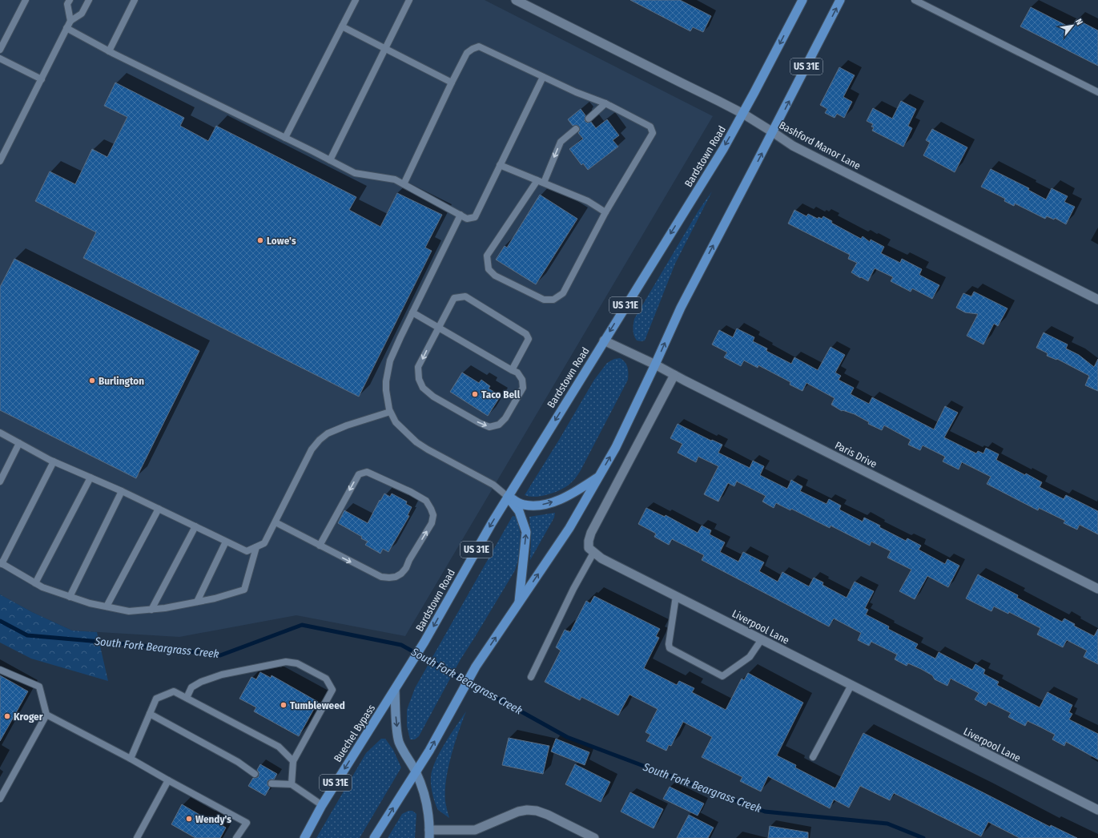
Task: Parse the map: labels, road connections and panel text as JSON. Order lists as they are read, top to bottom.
{
  "streets": {
    "main road": ["US 31E", "Bardstown Road", "Buechel Bypass"],
    "street": ["Bashford Manor Lane", "Paris Drive", "Liverpool Lane"]
  },
  "crossings": [
    ["US 31E", "Bashford Manor Lane"],
    ["US 31E", "Paris Drive"],
    ["Bashford Manor Lane", "Bardstown Road"],
    ["Bardstown Road", "Paris Drive"],
    ["Bardstown Road", "Buechel Bypass"]
  ],
  "water": ["South Fork Beargrass Creek"],
  "places": [
    "Lowe's",
    "Burlington",
    "Taco Bell",
    "Tumbleweed",
    "Kroger",
    "Wendy's"
  ],
  "north": "top right"
}
